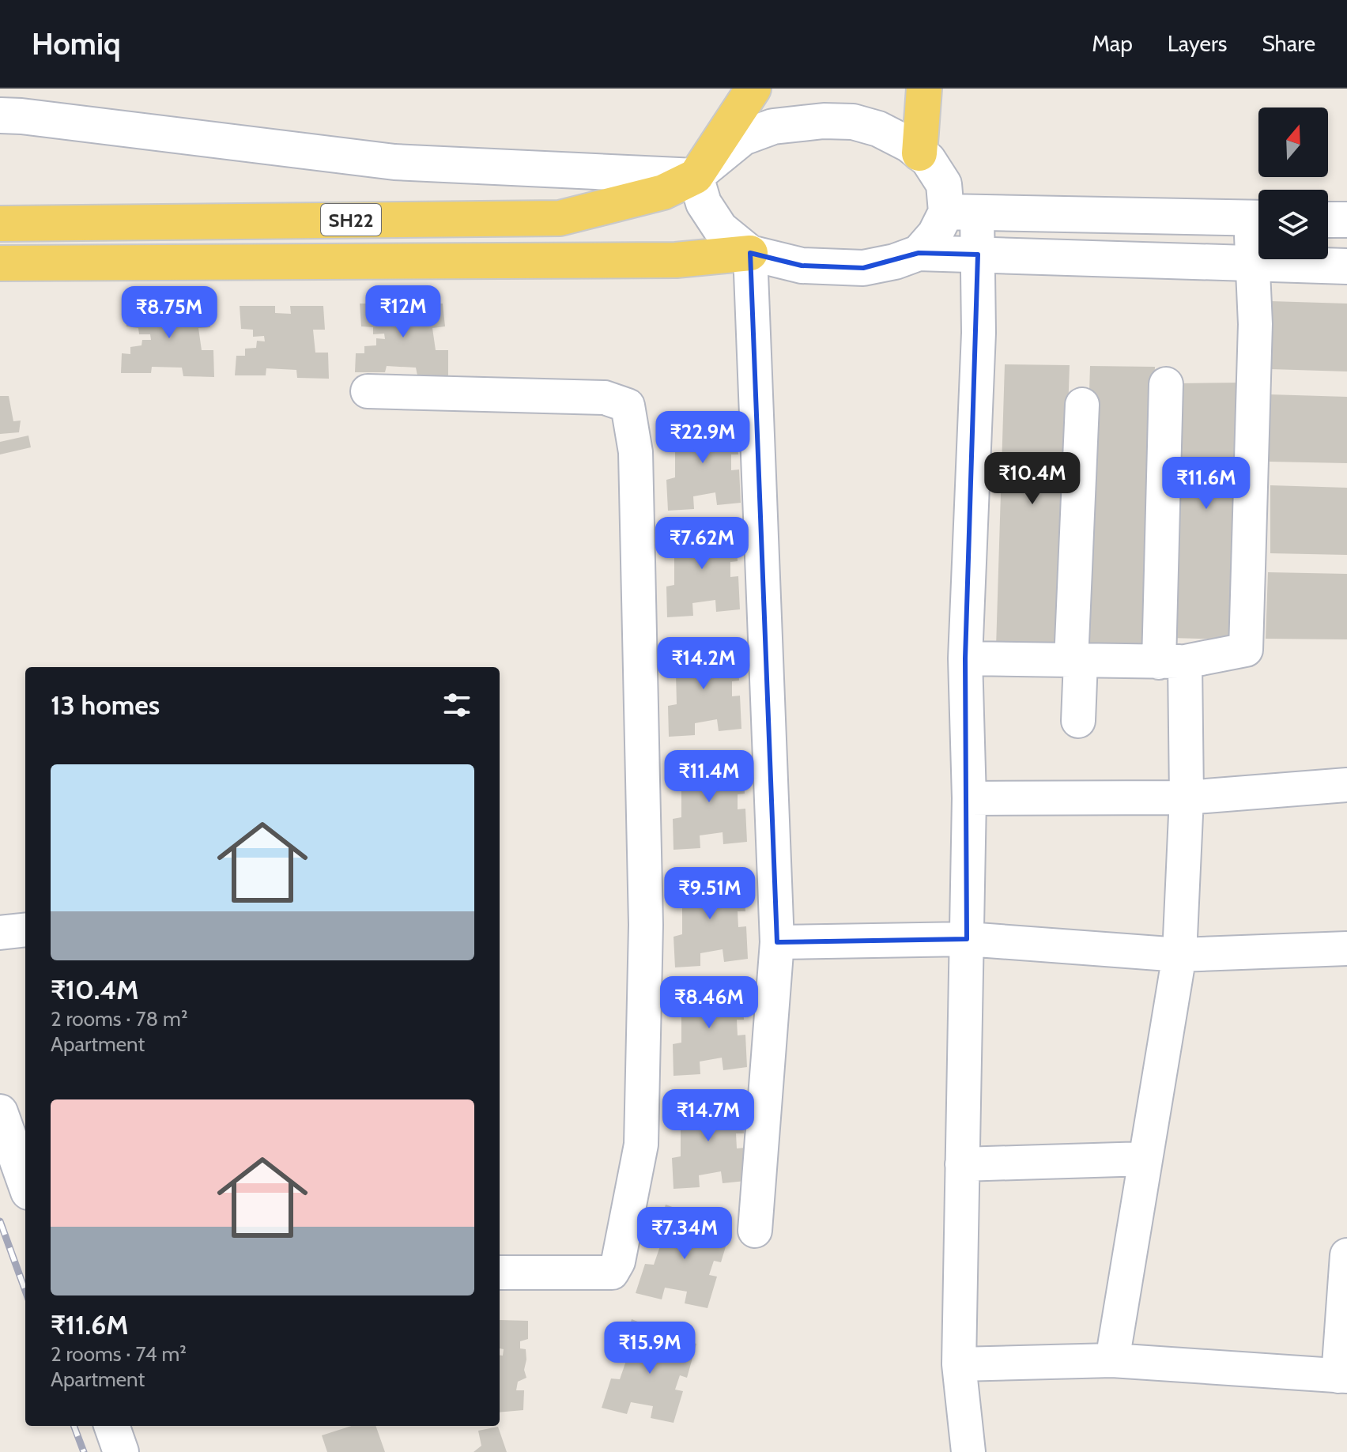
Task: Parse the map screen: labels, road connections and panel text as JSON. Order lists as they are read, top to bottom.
{
  "streets": {
    "main road": ["SH22"]
  },
  "north": "top",
  "page": {
    "header": "Homiq",
    "nav": ["Map", "Layers", "Share"],
    "price": [
      "₹12M",
      "₹8.75M",
      "₹22.9M",
      "₹10.4M",
      "₹11.6M",
      "₹7.62M",
      "₹14.2M",
      "₹11.4M",
      "₹9.51M",
      "₹8.46M",
      "₹14.7M",
      "₹7.34M",
      "₹15.9M"
    ],
    "heading": "13 homes",
    "list": [
      {
        "name": "₹10.4M",
        "note": "2 rooms · 78 m² · Apartment"
      },
      {
        "name": "₹11.6M",
        "note": "2 rooms · 74 m² · Apartment"
      }
    ]
  }
}
